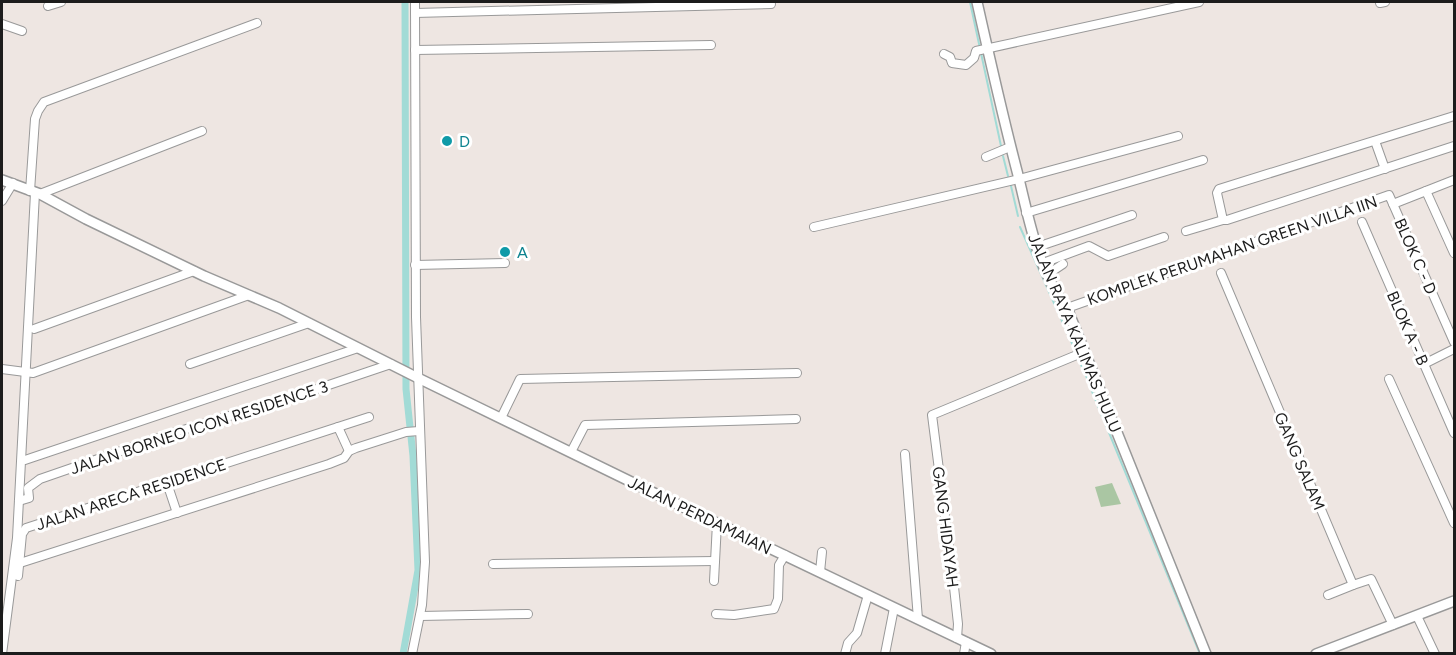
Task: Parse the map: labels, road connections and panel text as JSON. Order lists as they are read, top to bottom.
{
  "streets": {
    "street": [
      "KOMPLEK PERUMAHAN GREEN VILLA IIN",
      "BLOK C - D",
      "BLOK A - B",
      "JALAN RAYA KALIMAS HULU",
      "JALAN BORNEO ICON RESIDENCE 3",
      "GANG SALAM",
      "JALAN ARECA RESIDENCE",
      "JALAN PERDAMAIAN",
      "GANG HIDAYAH"
    ]
  },
  "crossings": [
    ["KOMPLEK PERUMAHAN GREEN VILLA IIN", "BLOK C - D"],
    ["KOMPLEK PERUMAHAN GREEN VILLA IIN", "JALAN RAYA KALIMAS HULU"],
    ["JALAN RAYA KALIMAS HULU", "GANG HIDAYAH"],
    ["JALAN BORNEO ICON RESIDENCE 3", "JALAN PERDAMAIAN"],
    ["JALAN PERDAMAIAN", "GANG HIDAYAH"]
  ],
  "places": ["D", "A"]
}
